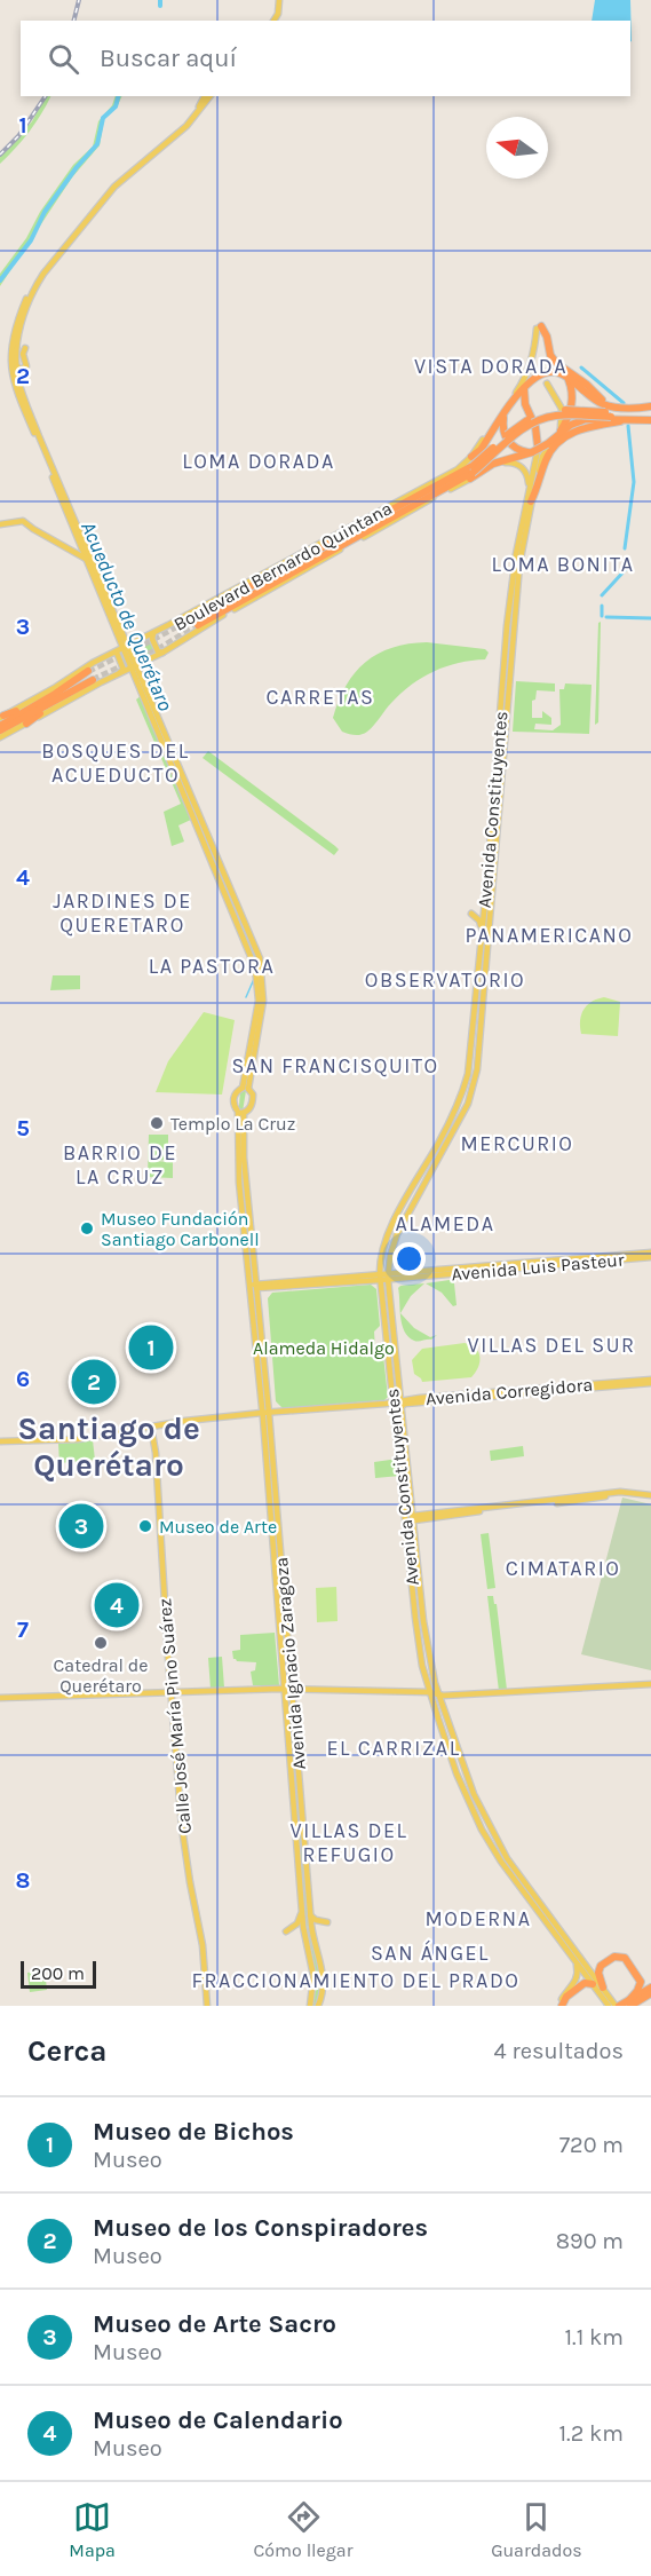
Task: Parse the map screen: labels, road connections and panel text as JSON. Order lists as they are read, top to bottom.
{
  "streets": {
    "highway": ["Boulevard Bernardo Quintana"],
    "main road": [
      "Avenida Constituyentes",
      "Avenida Luis Pasteur",
      "Avenida Corregidora",
      "Avenida Ignacio Zaragoza",
      "Calle José María Pino Suárez"
    ]
  },
  "crossings": [
    ["Boulevard Bernardo Quintana", "Avenida Constituyentes"],
    ["Avenida Constituyentes", "Avenida Luis Pasteur"],
    ["Avenida Constituyentes", "Avenida Corregidora"],
    ["Avenida Luis Pasteur", "Avenida Ignacio Zaragoza"],
    ["Avenida Corregidora", "Avenida Ignacio Zaragoza"],
    ["Avenida Corregidora", "Calle José María Pino Suárez"]
  ],
  "districts": [
    "VISTA DORADA",
    "LOMA DORADA",
    "LOMA BONITA",
    "CARRETAS",
    "BOSQUES DEL ACUEDUCTO",
    "JARDINES DE QUERETARO",
    "PANAMERICANO",
    "LA PASTORA",
    "OBSERVATORIO",
    "SAN FRANCISQUITO",
    "MERCURIO",
    "BARRIO DE LA CRUZ",
    "ALAMEDA",
    "VILLAS DEL SUR",
    "Santiago de Querétaro",
    "CIMATARIO",
    "EL CARRIZAL",
    "VILLAS DEL REFUGIO",
    "MODERNA",
    "SAN ÁNGEL",
    "FRACCIONAMIENTO DEL PRADO"
  ],
  "water": ["Acueducto de Querétaro"],
  "parks": ["Alameda Hidalgo"],
  "places": [
    "Templo La Cruz",
    "Museo Fundación Santiago Carbonell",
    "Museo de Arte",
    "Catedral de Querétaro"
  ],
  "scale_bar": "200 m",
  "north": "left",
  "page": {
    "search": "Buscar aquí",
    "pins": [
      "1",
      "2",
      "3",
      "4"
    ],
    "scale": "200 m",
    "heading": ["Cerca", "4 resultados"],
    "list": [
      {
        "mark": "1",
        "name": "Museo de Bichos",
        "note": "Museo",
        "value": "720 m"
      },
      {
        "mark": "2",
        "name": "Museo de los Conspiradores",
        "note": "Museo",
        "value": "890 m"
      },
      {
        "mark": "3",
        "name": "Museo de Arte Sacro",
        "note": "Museo",
        "value": "1.1 km"
      },
      {
        "mark": "4",
        "name": "Museo de Calendario",
        "note": "Museo",
        "value": "1.2 km"
      }
    ],
    "nav": ["Mapa", "Cómo llegar", "Guardados"]
  },
  "grid": {
    "rows": [
      "1",
      "2",
      "3",
      "4",
      "5",
      "6",
      "7",
      "8"
    ]
  }
}
